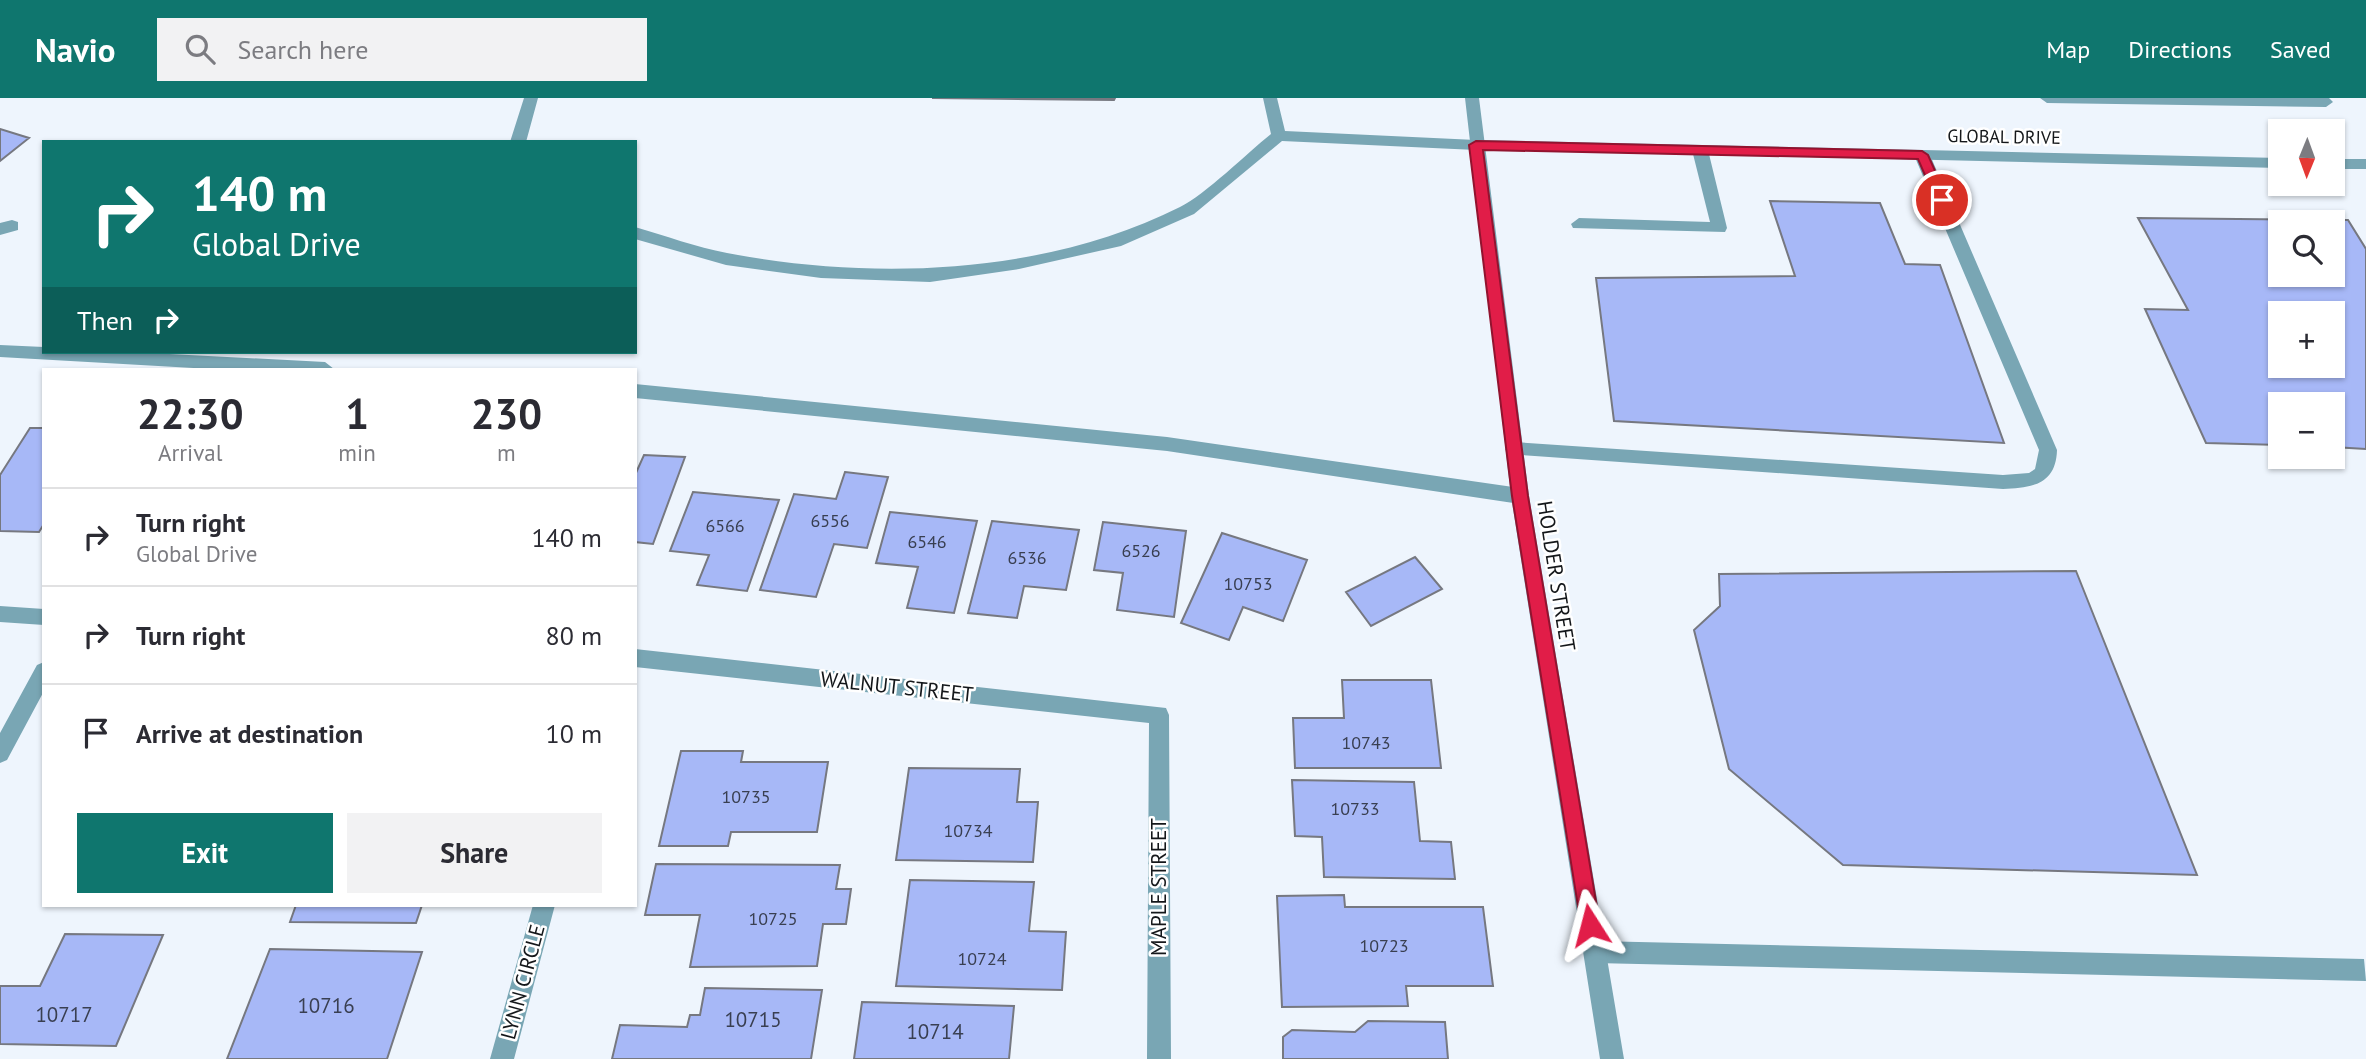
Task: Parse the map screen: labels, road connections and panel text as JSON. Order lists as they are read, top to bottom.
{
  "streets": {
    "street": [
      "GLOBAL DRIVE",
      "HOLDER STREET",
      "WALNUT STREET",
      "MAPLE STREET",
      "LYNN CIRCLE"
    ]
  },
  "crossings": [
    ["GLOBAL DRIVE", "HOLDER STREET"],
    ["WALNUT STREET", "MAPLE STREET"]
  ],
  "house_numbers": [
    "6556",
    "6566",
    "6546",
    "6526",
    "6536",
    "10753",
    "10743",
    "10735",
    "10733",
    "10734",
    "10725",
    "10723",
    "10724",
    "10716",
    "10717",
    "10715",
    "10714"
  ],
  "north": "bottom",
  "page": {
    "header": "Navio",
    "search": "Search here",
    "nav": ["Map", "Directions", "Saved"],
    "map_buttons": ["+", "−"],
    "turn": ["140 m", "Global Drive"],
    "then": "Then",
    "eta": [
      "22:30",
      "Arrival",
      "1",
      "min",
      "230",
      "m"
    ],
    "list": [
      {
        "name": "Turn right",
        "note": "Global Drive",
        "value": "140 m"
      },
      {
        "name": "Turn right",
        "value": "80 m"
      },
      {
        "name": "Arrive at destination",
        "value": "10 m"
      }
    ],
    "buttons": ["Exit", "Share"]
  }
}
